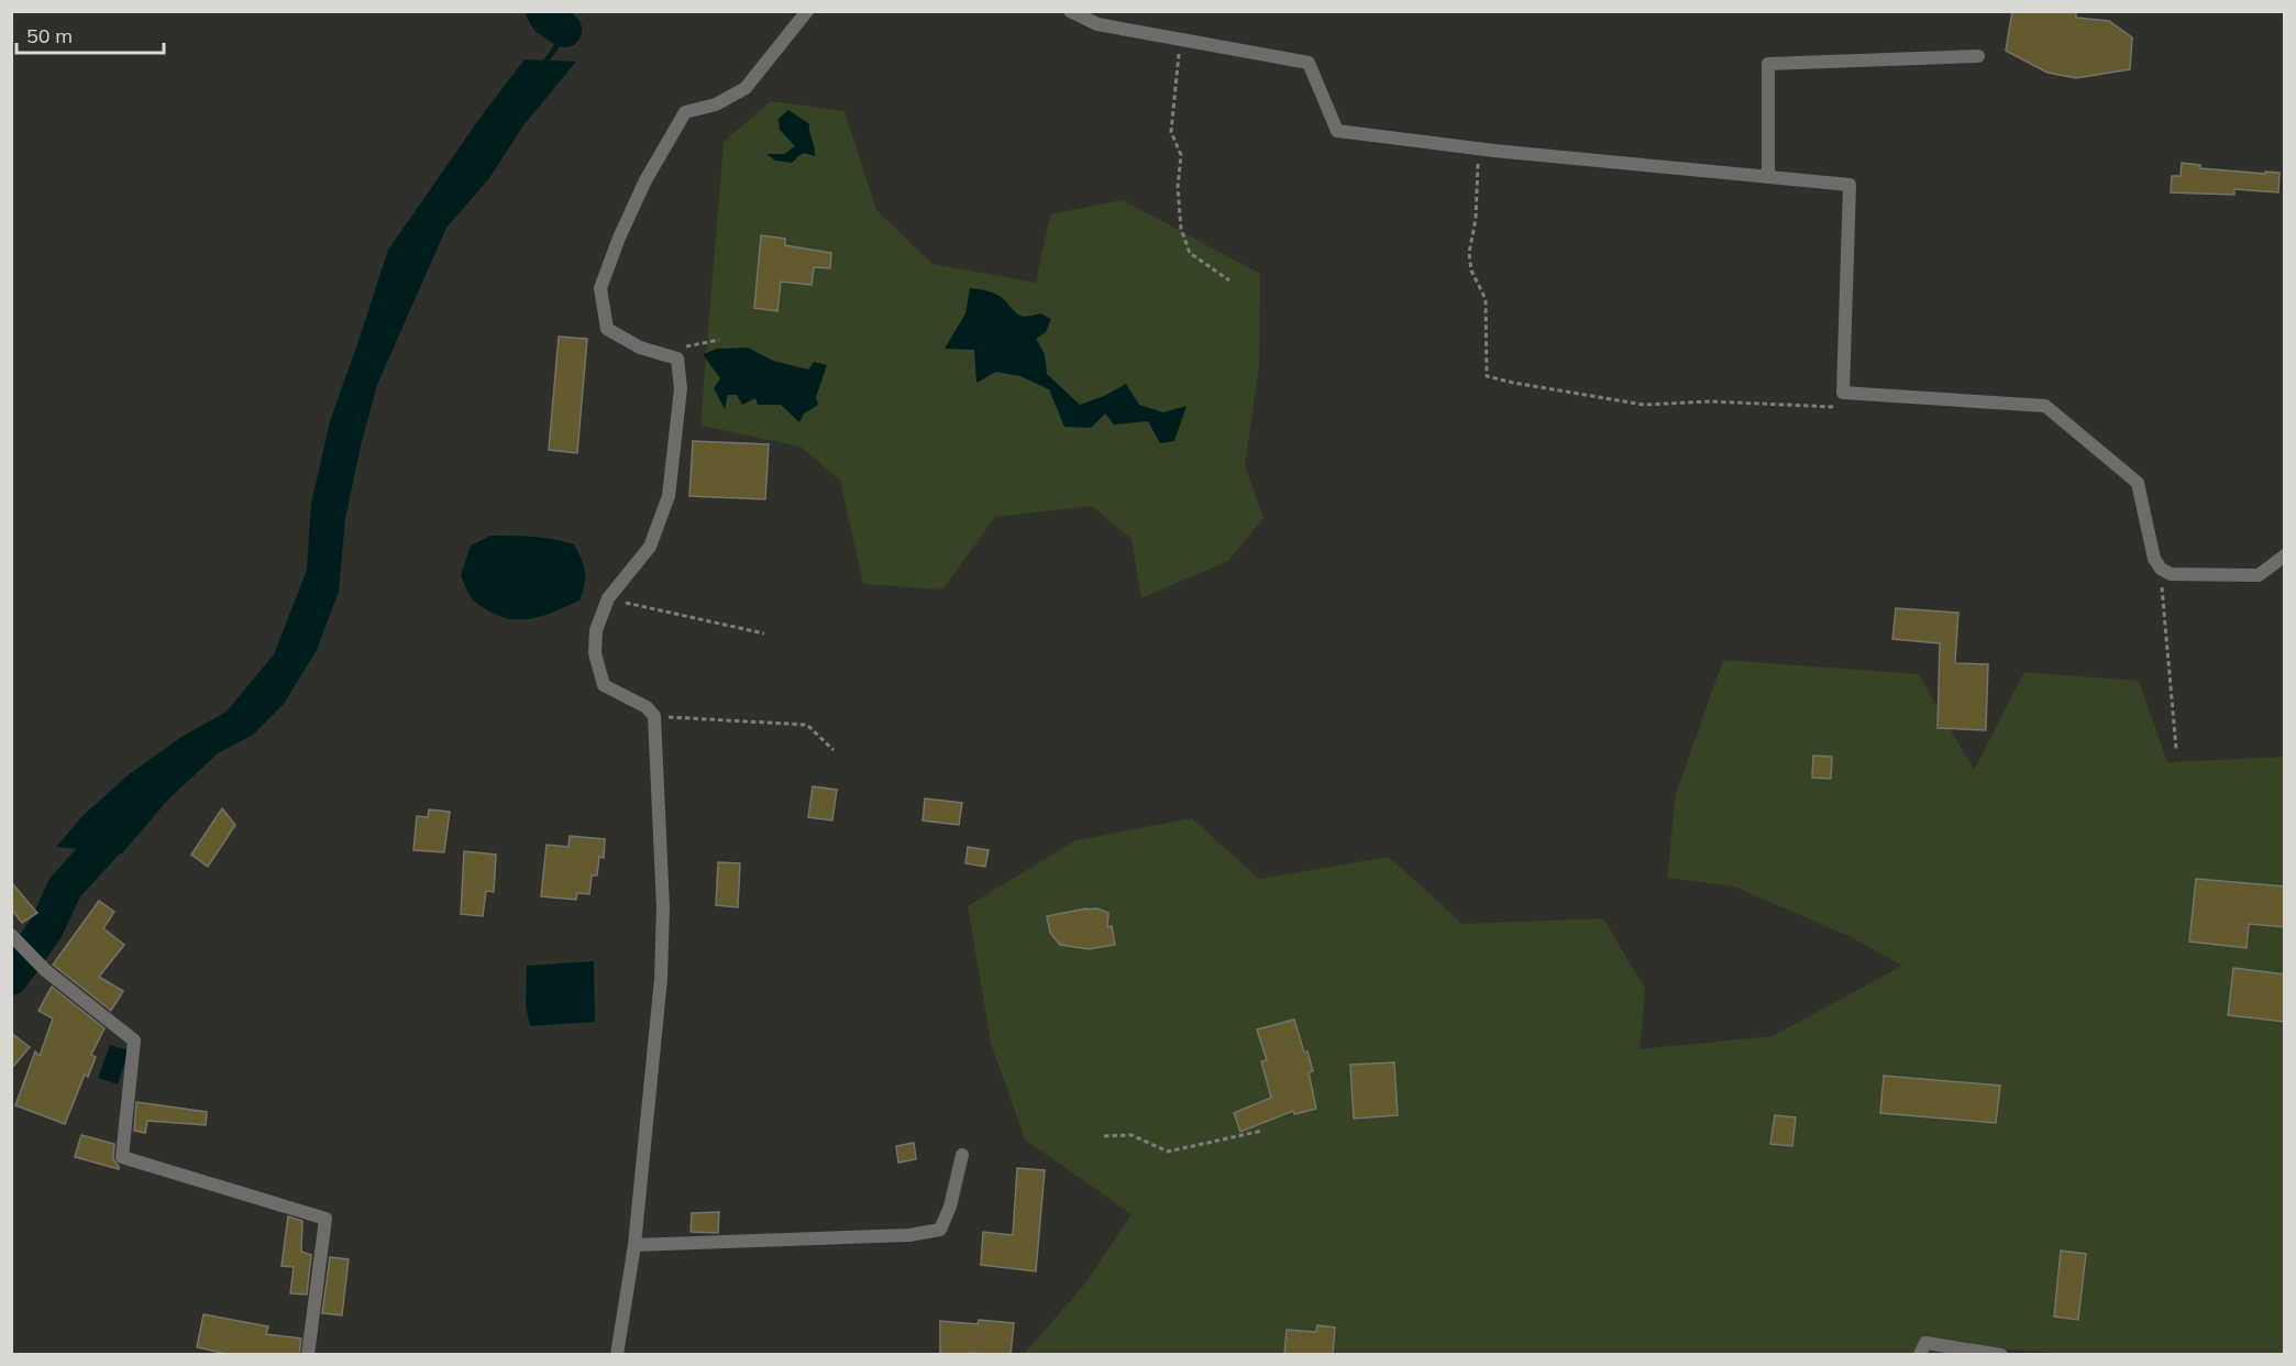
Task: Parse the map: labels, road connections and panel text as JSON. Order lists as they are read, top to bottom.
{
  "scale_bar": "50 m"
}
